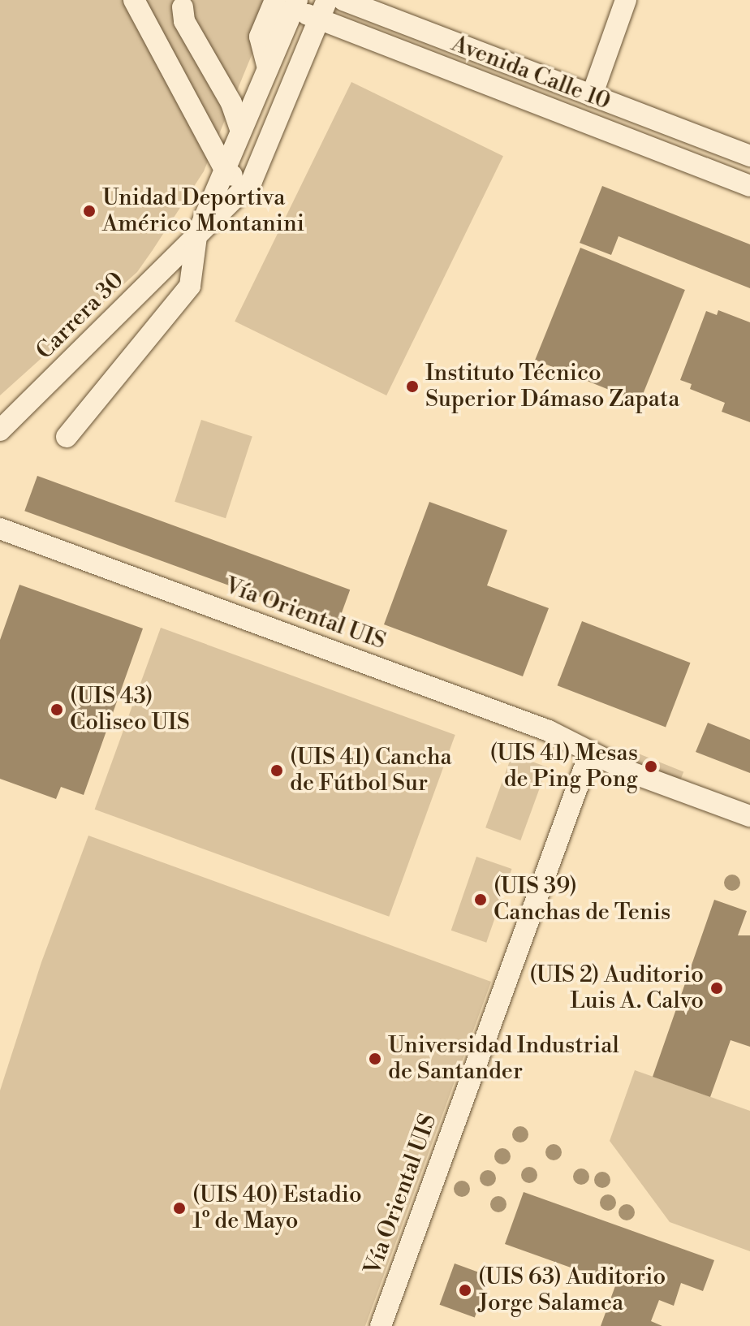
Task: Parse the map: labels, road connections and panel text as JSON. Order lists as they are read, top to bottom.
{
  "streets": {
    "street": ["Avenida Calle 10", "Carrera 30", "Vía Oriental UIS"]
  },
  "places": [
    "Unidad Deportiva Américo Montanini",
    "Instituto Técnico Superior Dámaso Zapata",
    "(UIS 43) Coliseo UIS",
    "(UIS 41) Mesas de Ping Pong",
    "(UIS 41) Cancha de Fútbol Sur",
    "(UIS 39) Canchas de Tenis",
    "(UIS 2) Auditorio Luis A. Calvo",
    "Universidad Industrial de Santander",
    "(UIS 40) Estadio 1º de Mayo",
    "(UIS 63) Auditorio Jorge Salamea"
  ]
}
